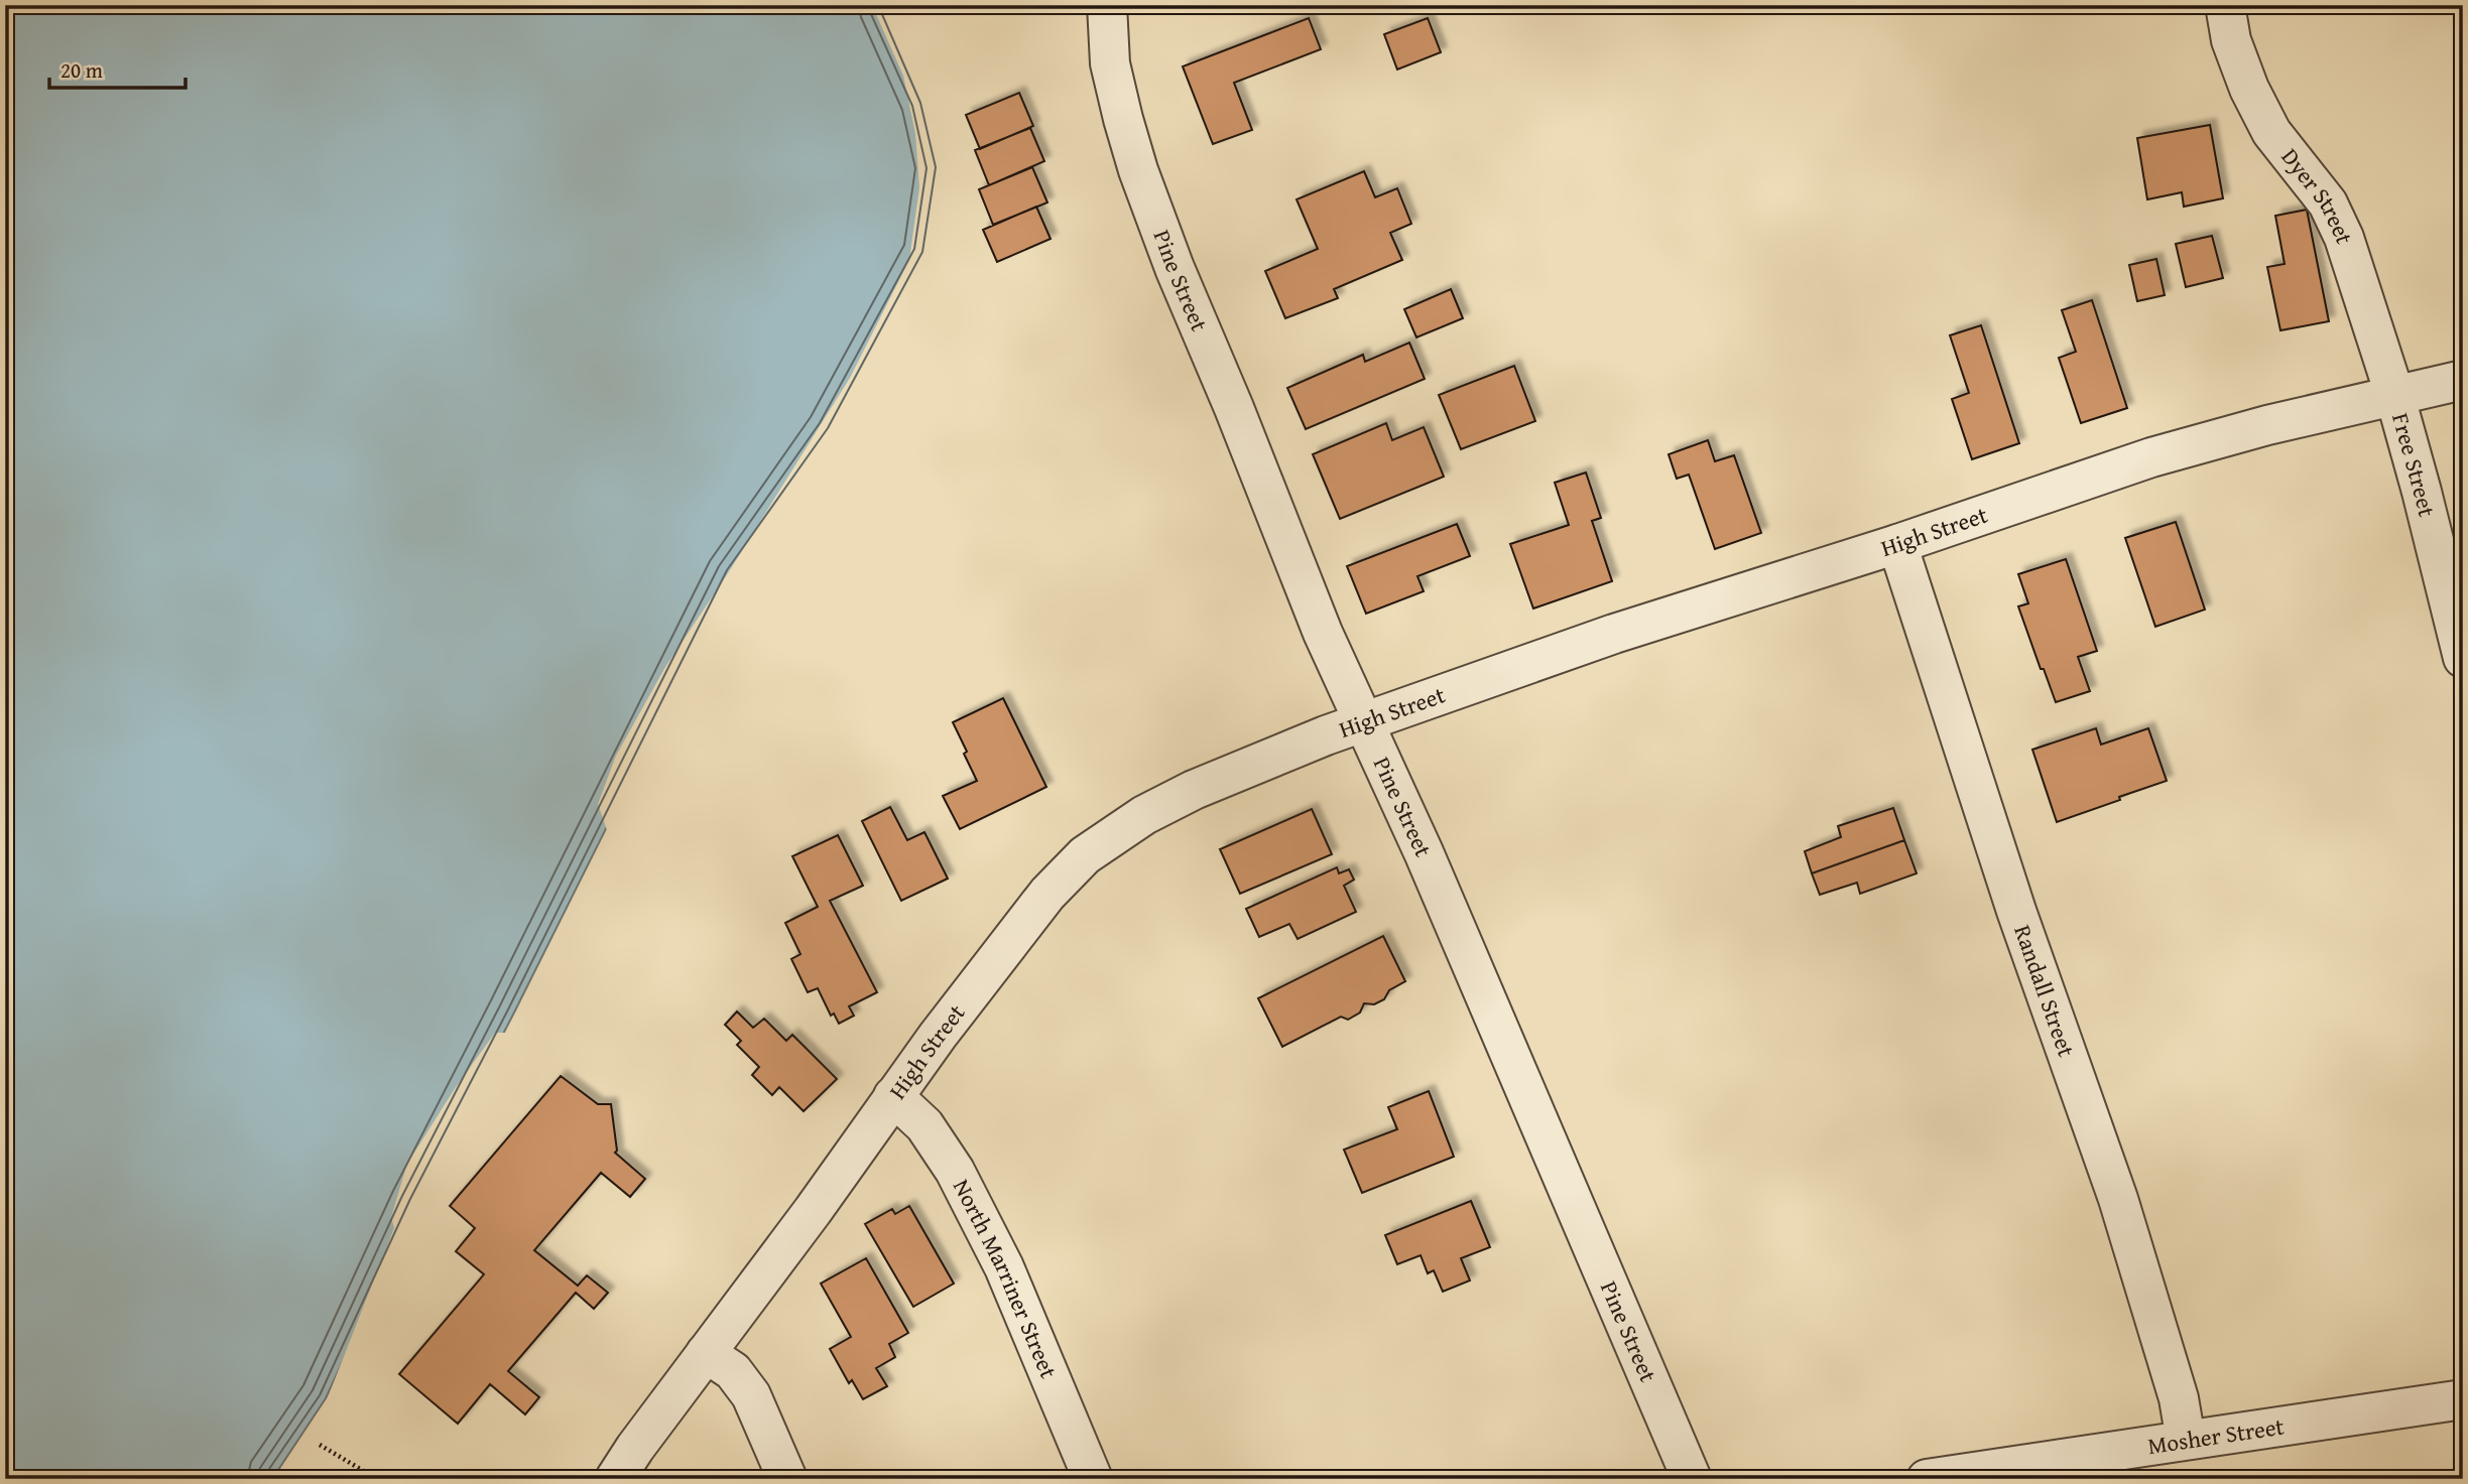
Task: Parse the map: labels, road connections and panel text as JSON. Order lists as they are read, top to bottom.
{
  "streets": {
    "street": [
      "Dyer Street",
      "Pine Street",
      "Free Street",
      "High Street",
      "Randall Street",
      "North Marriner Street",
      "Mosher Street"
    ]
  },
  "crossings": [
    ["Dyer Street", "Free Street"],
    ["Dyer Street", "High Street"],
    ["Pine Street", "High Street"],
    ["Free Street", "High Street"],
    ["High Street", "Randall Street"],
    ["High Street", "North Marriner Street"],
    ["Randall Street", "Mosher Street"]
  ],
  "scale_bar": "20 m"
}
